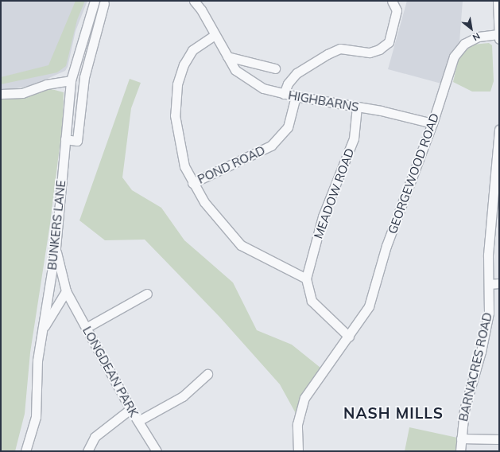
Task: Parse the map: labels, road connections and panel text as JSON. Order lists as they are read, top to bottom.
{
  "streets": {
    "street": [
      "HIGHBARNS",
      "POND ROAD",
      "GEORGEWOOD ROAD",
      "MEADOW ROAD",
      "BUNKERS LANE",
      "BARNACRES ROAD",
      "LONGDEAN PARK"
    ]
  },
  "crossings": [
    ["HIGHBARNS", "POND ROAD"],
    ["HIGHBARNS", "GEORGEWOOD ROAD"],
    ["HIGHBARNS", "MEADOW ROAD"],
    ["BUNKERS LANE", "LONGDEAN PARK"]
  ],
  "districts": ["NASH MILLS"],
  "north": "bottom right"
}
